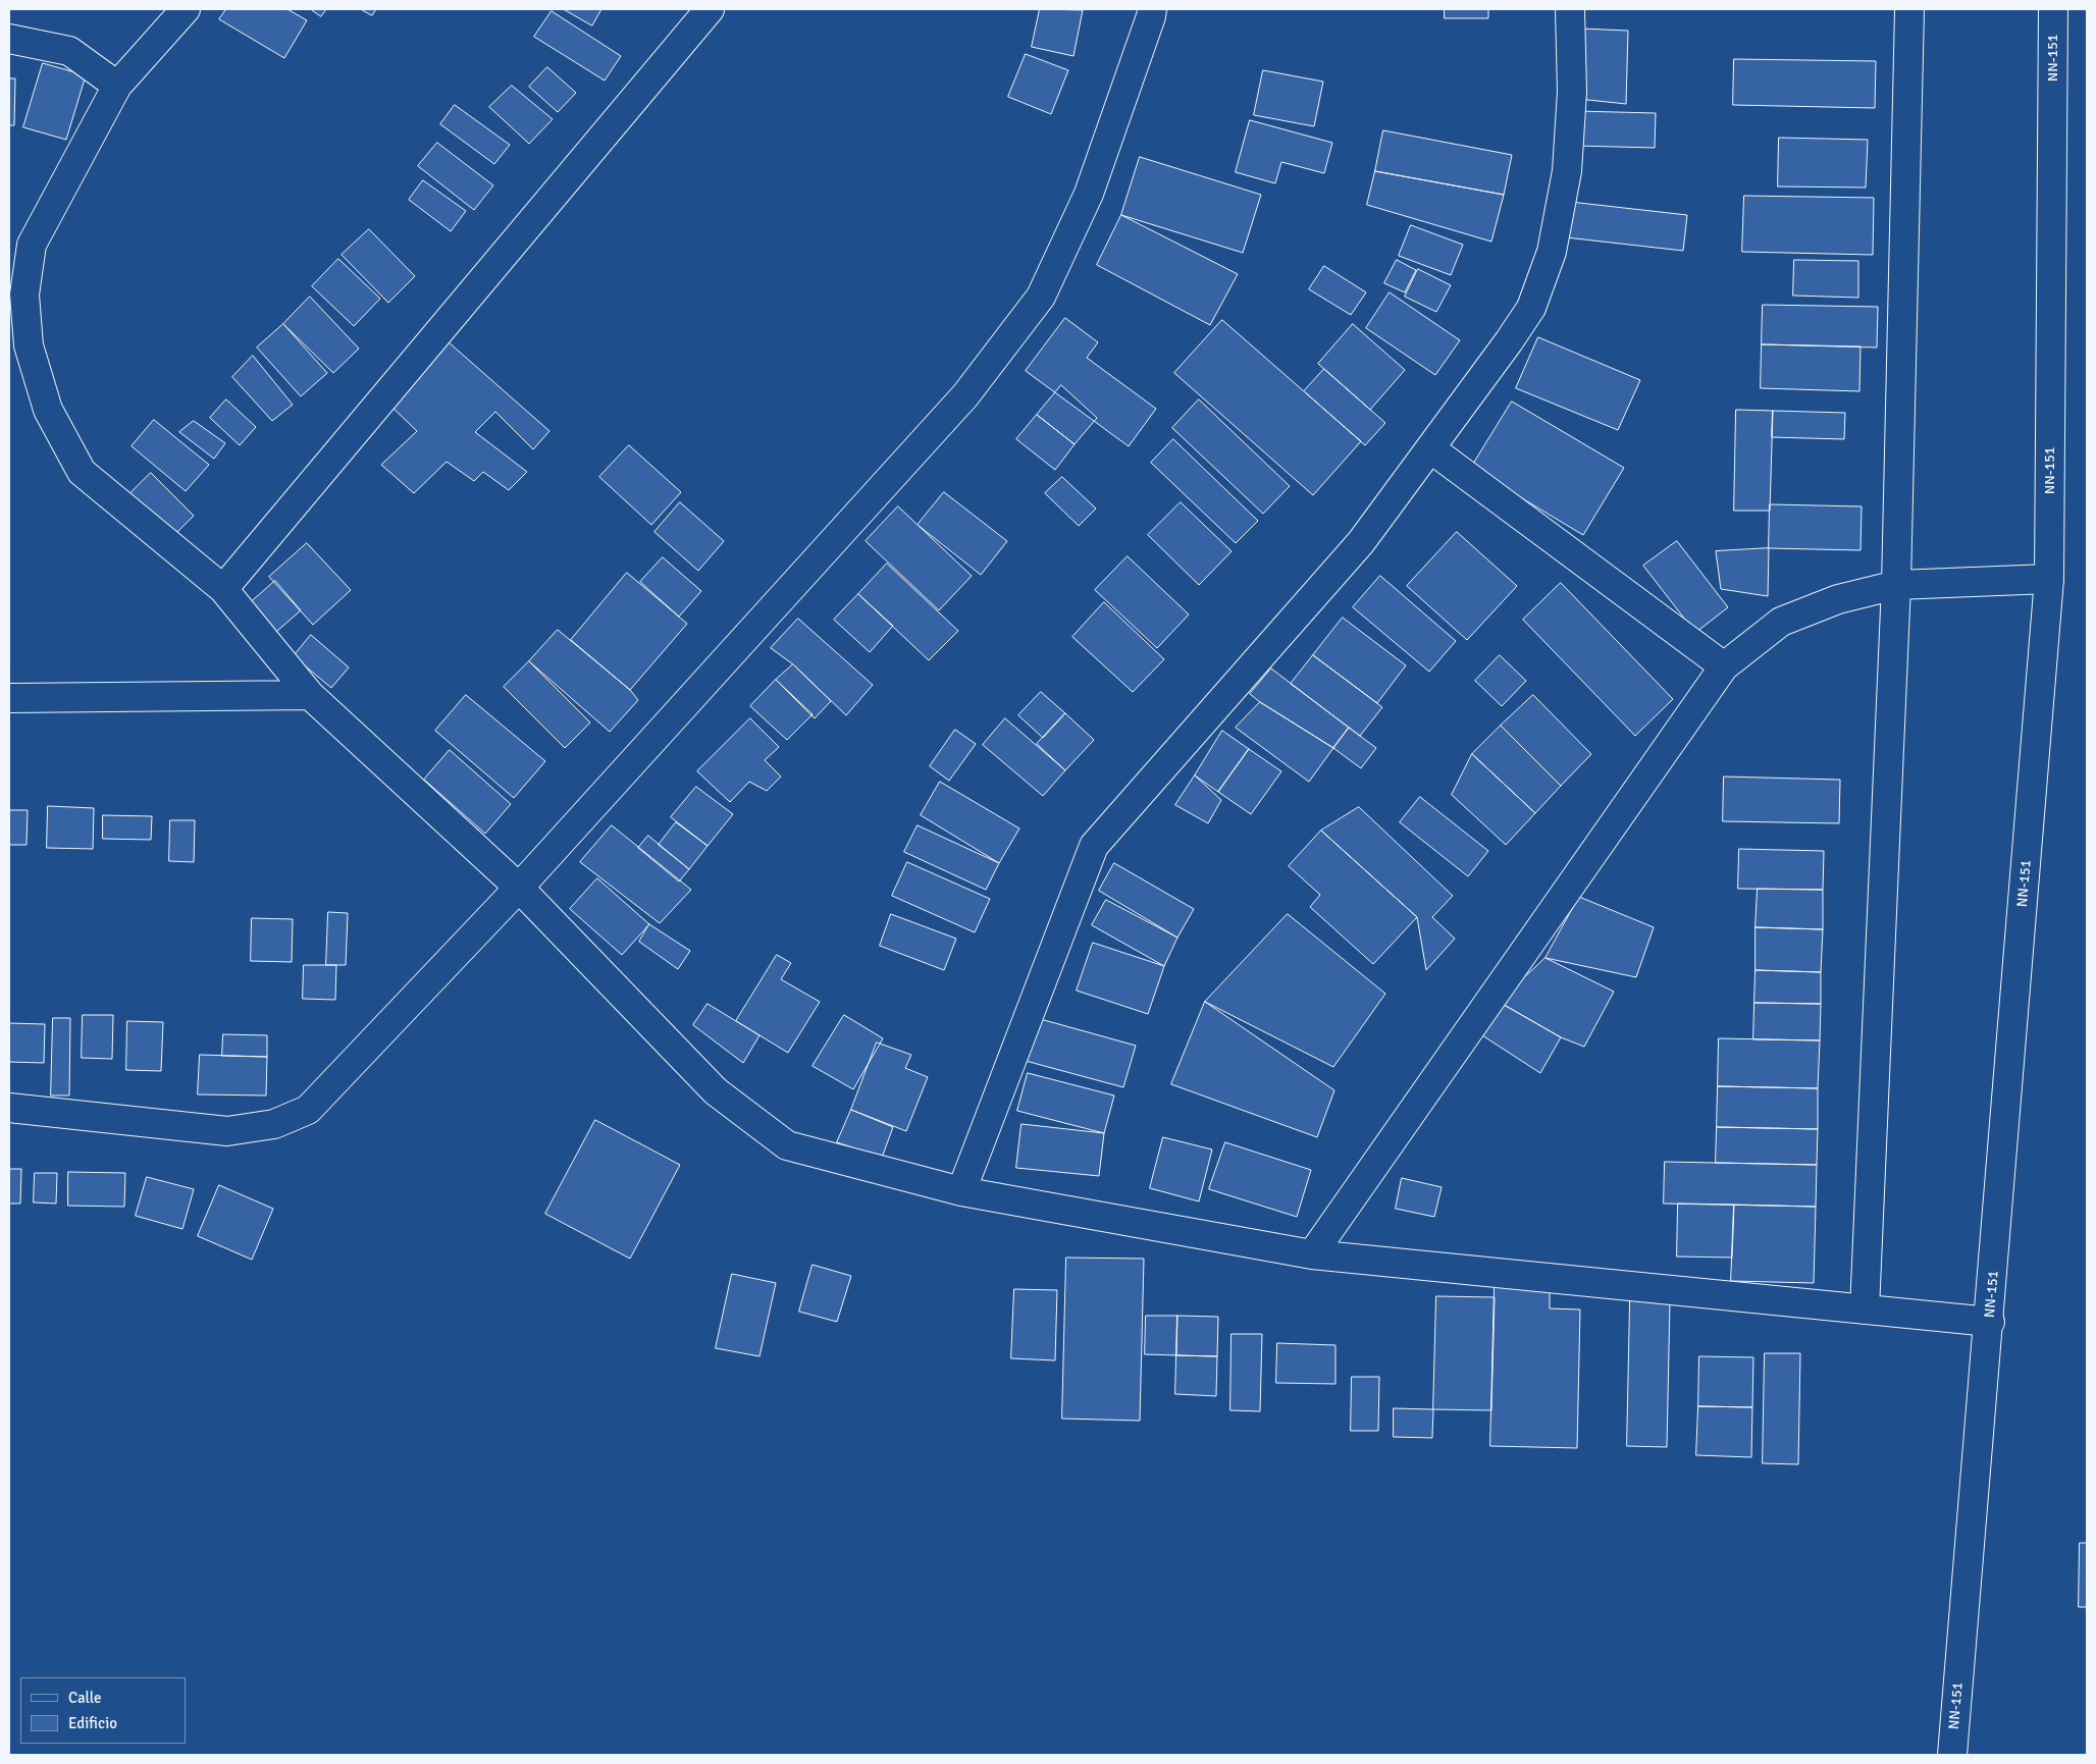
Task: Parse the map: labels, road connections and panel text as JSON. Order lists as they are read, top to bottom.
{
  "streets": {
    "street": ["NN-151"]
  },
  "legend": ["Calle", "Edificio"]
}
